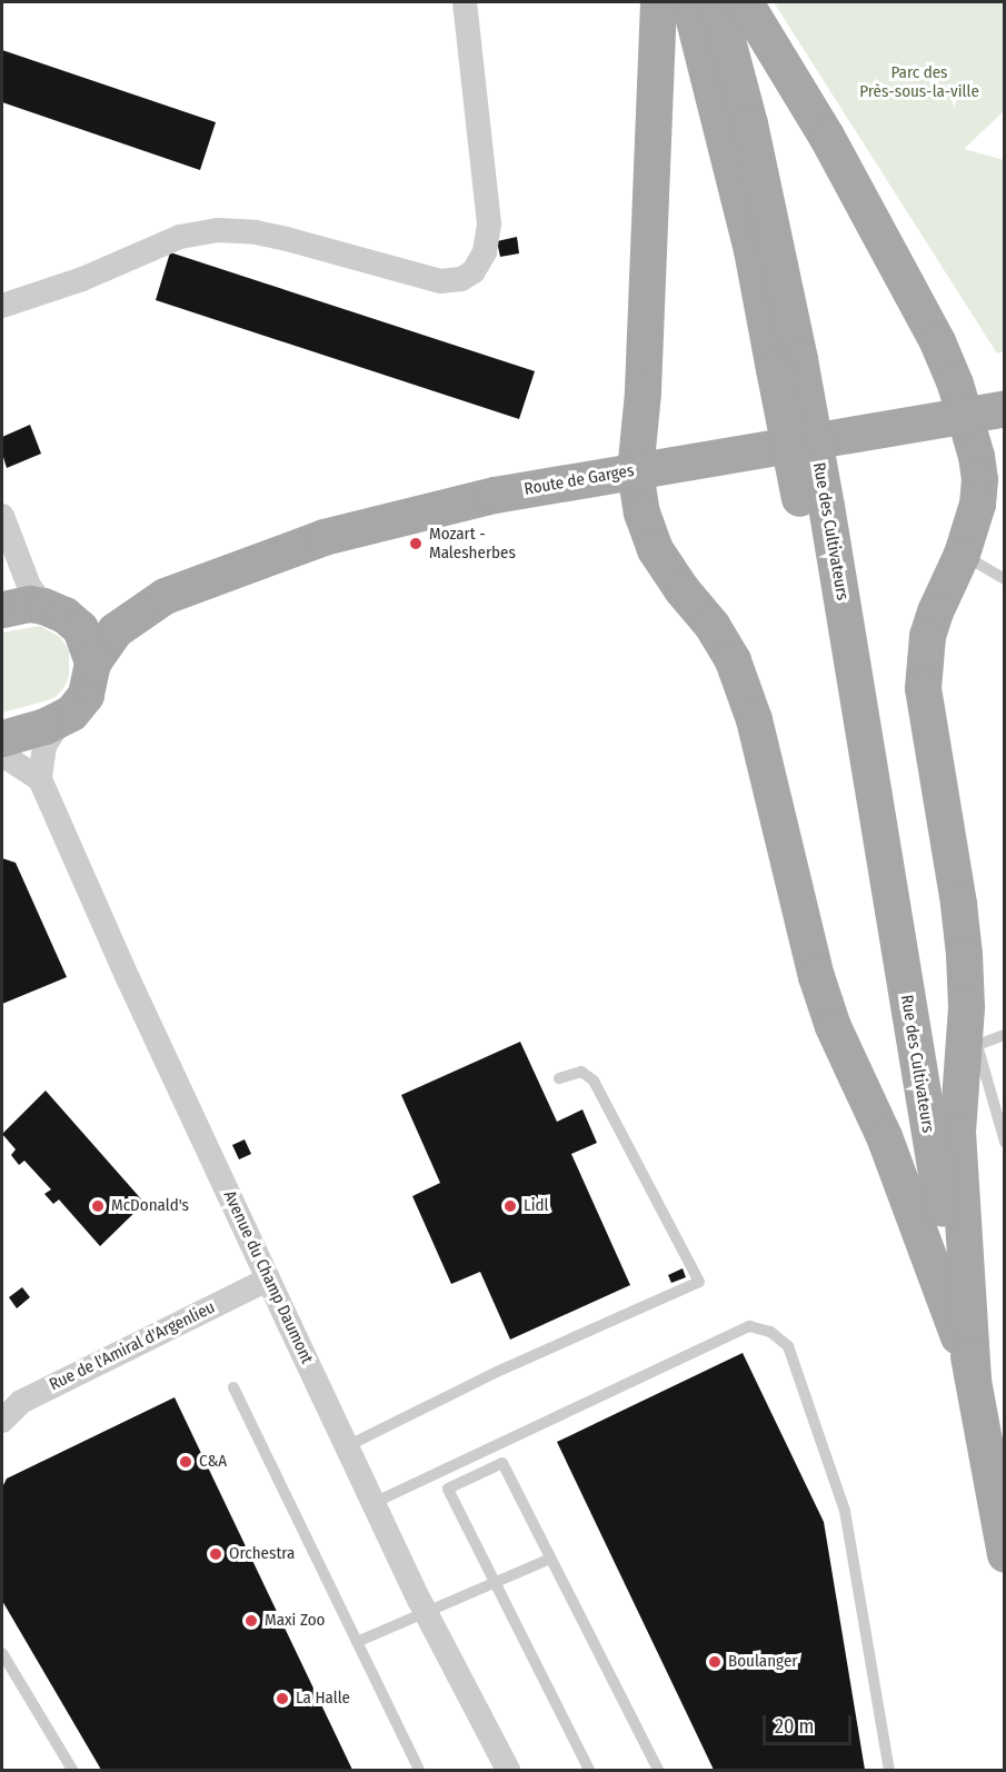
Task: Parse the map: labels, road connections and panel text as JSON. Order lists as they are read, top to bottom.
{
  "streets": {
    "main road": ["Route de Garges", "Rue des Cultivateurs"],
    "street": ["Avenue du Champ Daumont", "Rue de l'Amiral d'Argenlieu"]
  },
  "crossings": [
    ["Avenue du Champ Daumont", "Rue de l'Amiral d'Argenlieu"]
  ],
  "parks": ["Parc des Près-sous-la-ville"],
  "places": [
    "Mozart - Malesherbes",
    "McDonald's",
    "Lidl",
    "C&A",
    "Orchestra",
    "Maxi Zoo",
    "Boulanger",
    "La Halle"
  ],
  "scale_bar": "20 m"
}
